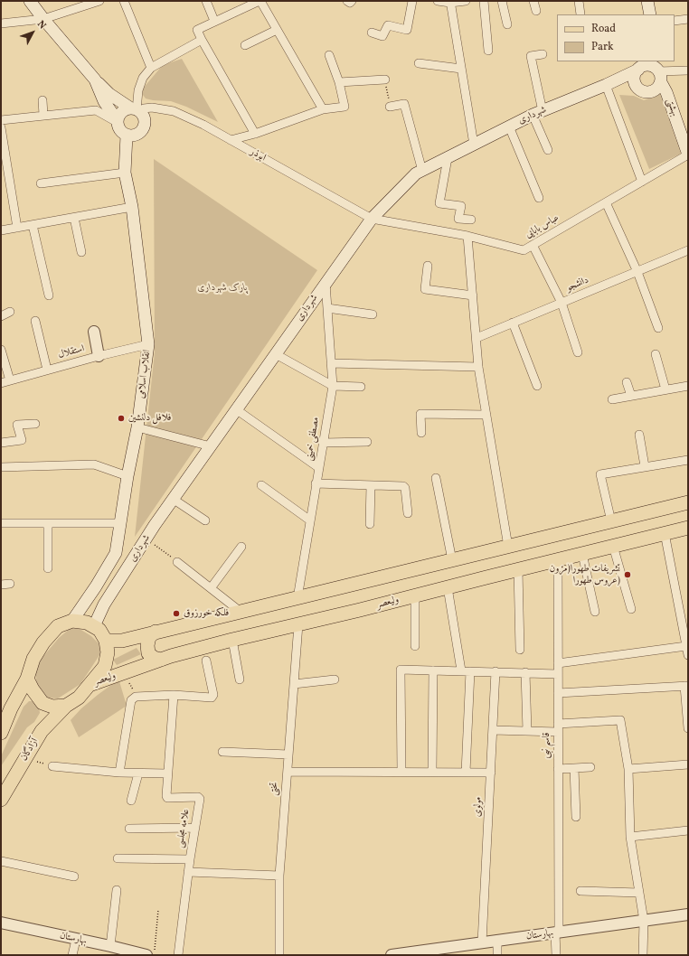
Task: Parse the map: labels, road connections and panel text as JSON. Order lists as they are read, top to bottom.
{
  "streets": {
    "main road": [
      "بهشتی",
      "شهرداری",
      "انقلاب اسلامی",
      "ولیعصر",
      "آزادگان"
    ],
    "street": [
      "ابوذر",
      "عباس بابایی",
      "دانشجو",
      "استقلال",
      "مصطفی خمینی",
      "قاسم نبی",
      "تختی",
      "مولوی",
      "علامه مجلسی",
      "بهارستان"
    ]
  },
  "crossings": [
    ["بهشتی", "شهرداری"],
    ["بهشتی", "عباس بابایی"],
    ["شهرداری", "ابوذر"],
    ["شهرداری", "عباس بابایی"],
    ["شهرداری", "انقلاب اسلامی"],
    ["شهرداری", "مصطفی خمینی"],
    ["شهرداری", "ولیعصر"],
    ["شهرداری", "آزادگان"],
    ["ابوذر", "عباس بابایی"],
    ["ابوذر", "انقلاب اسلامی"],
    ["استقلال", "انقلاب اسلامی"],
    ["انقلاب اسلامی", "ولیعصر"],
    ["انقلاب اسلامی", "آزادگان"],
    ["ولیعصر", "قاسم نبی"],
    ["ولیعصر", "آزادگان"],
    ["ولیعصر", "تختی"],
    ["قاسم نبی", "بهارستان"],
    ["مولوی", "بهارستان"]
  ],
  "parks": ["پارک شهرداری"],
  "places": ["فلافل دلنشین", "تشریفات طهورا(مزون عروس طهورا)", "فلکه خورزوق"],
  "legend": ["Road", "Park"],
  "north": "top right"
}
